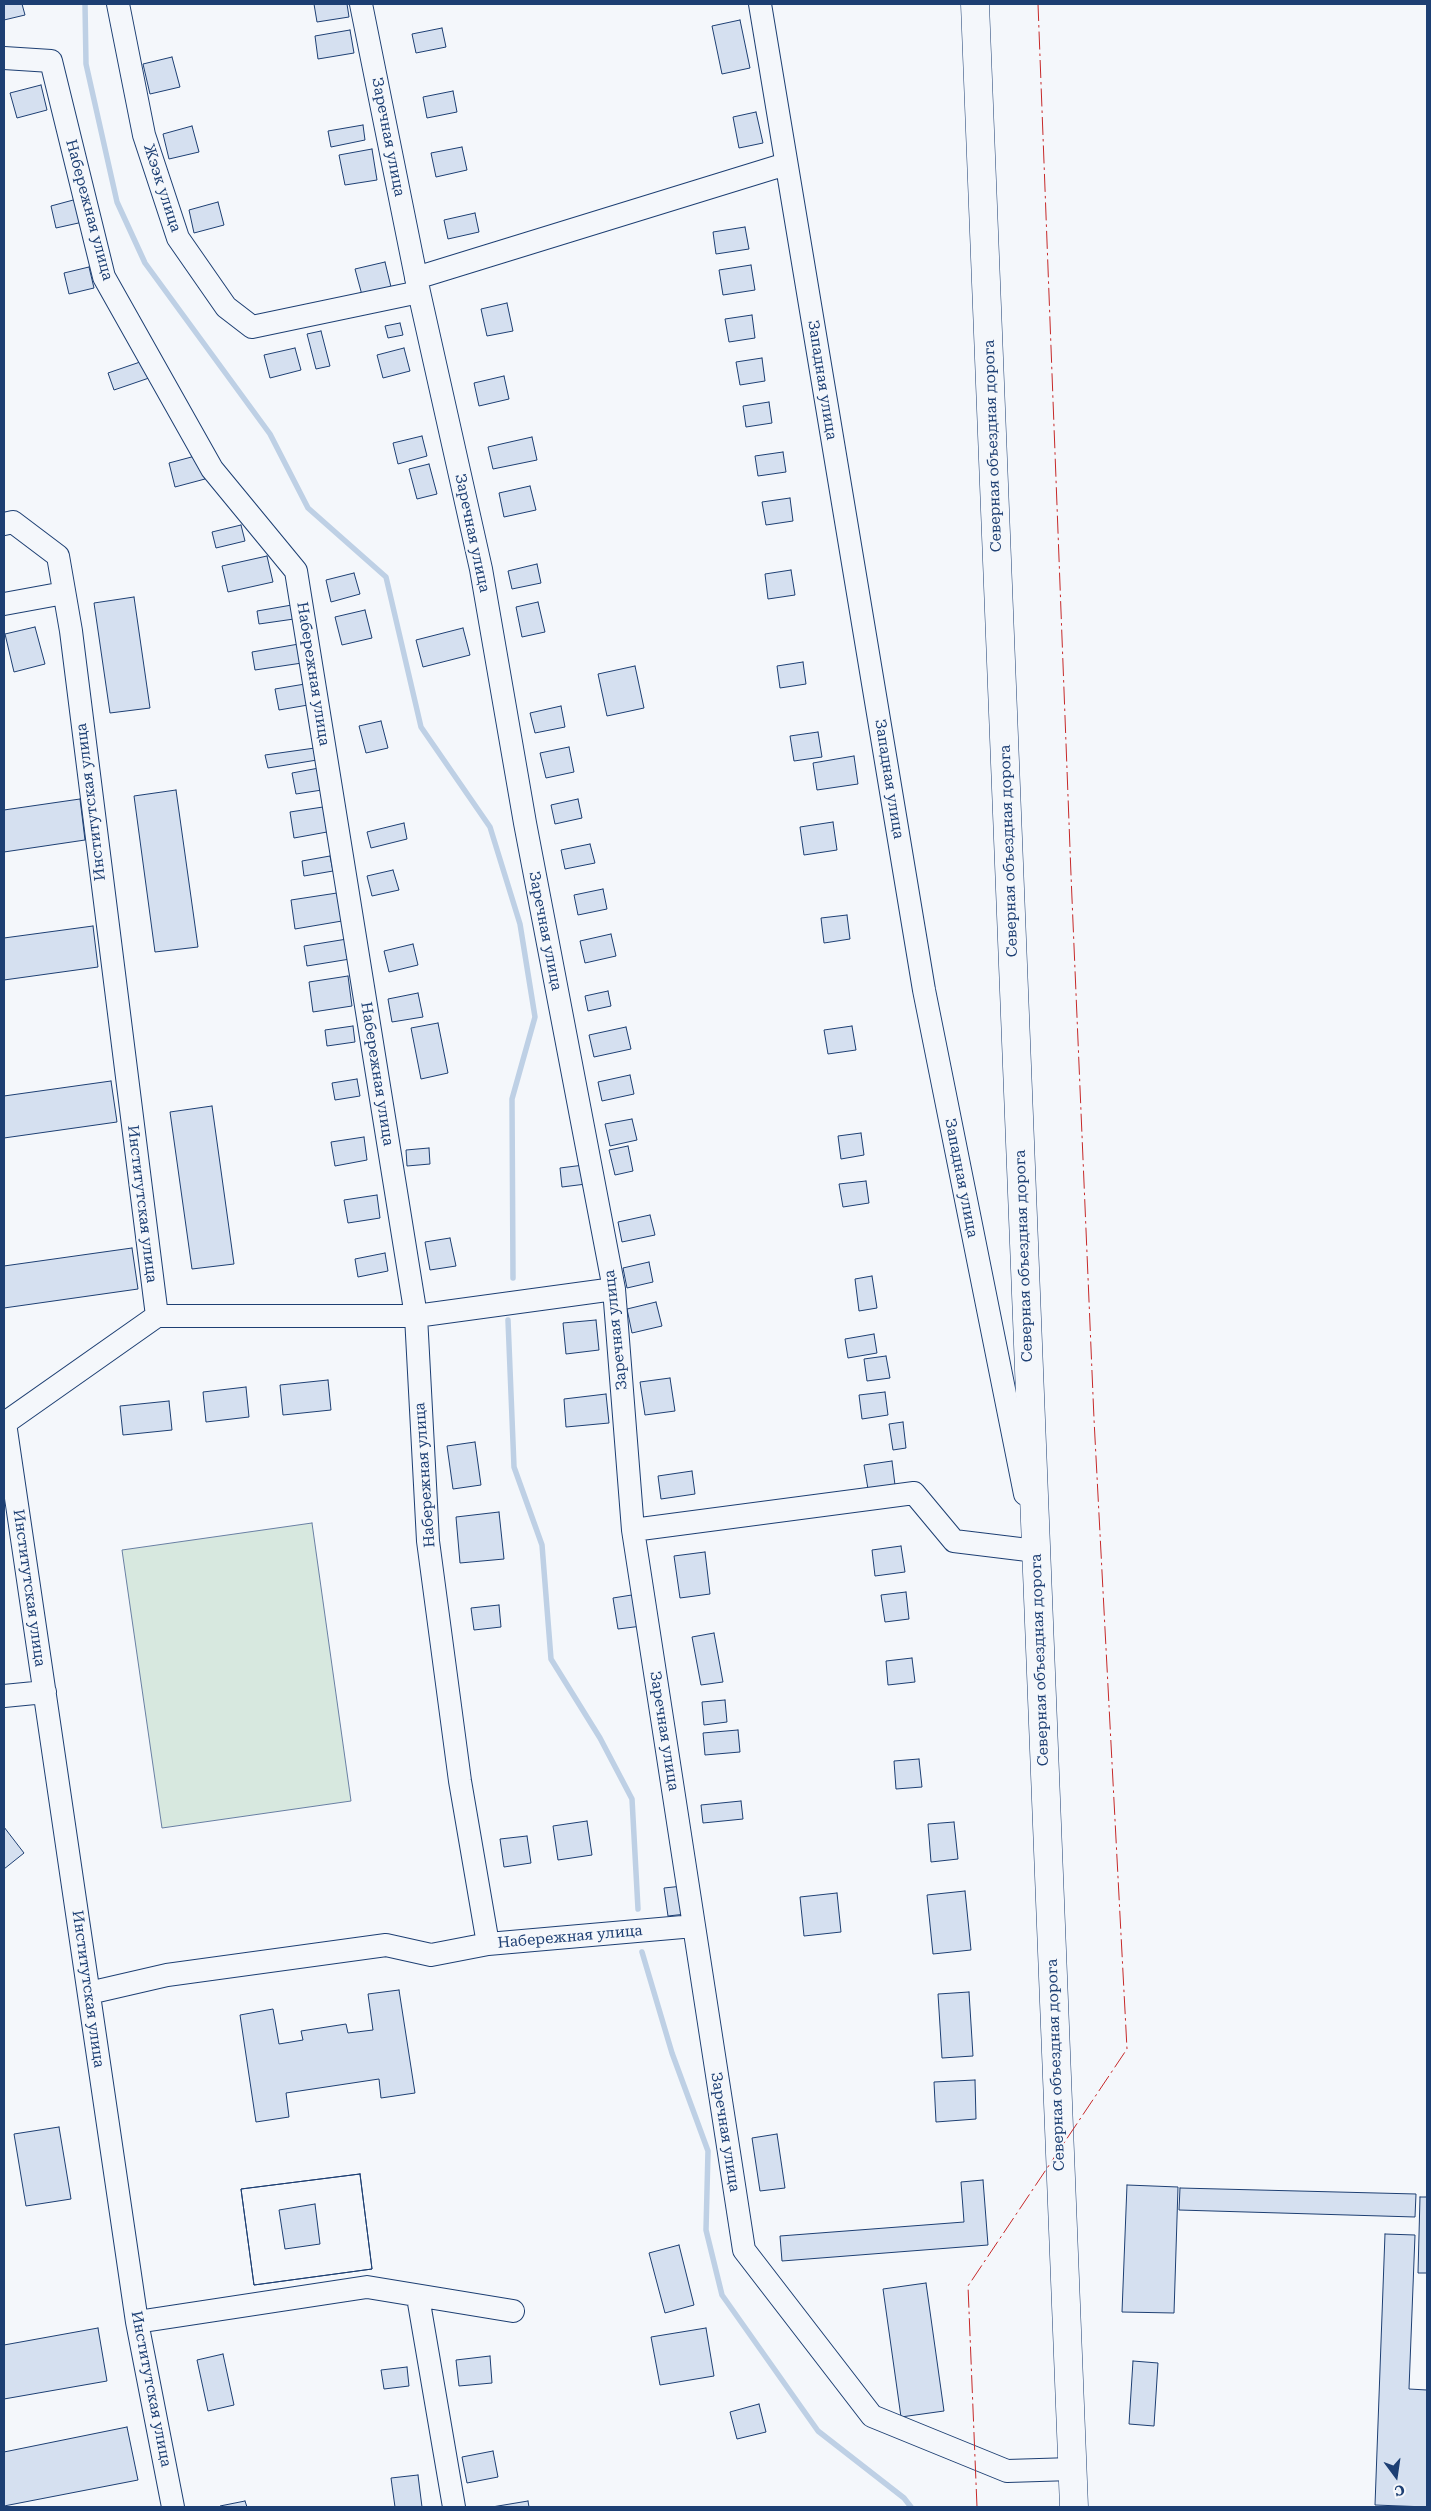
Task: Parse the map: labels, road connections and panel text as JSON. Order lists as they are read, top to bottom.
{
  "streets": {
    "highway": ["Северная объездная дорога"],
    "street": [
      "Заречная улица",
      "Жээк улица",
      "Набережная улица",
      "Западная улица",
      "Институтская улица"
    ]
  },
  "crossings": [
    ["Заречная улица", "Жээк улица"],
    ["Заречная улица", "Набережная улица"],
    ["Заречная улица", "Северная объездная дорога"],
    ["Жээк улица", "Западная улица"],
    ["Западная улица", "Северная объездная дорога"]
  ],
  "north": "bottom"
}
